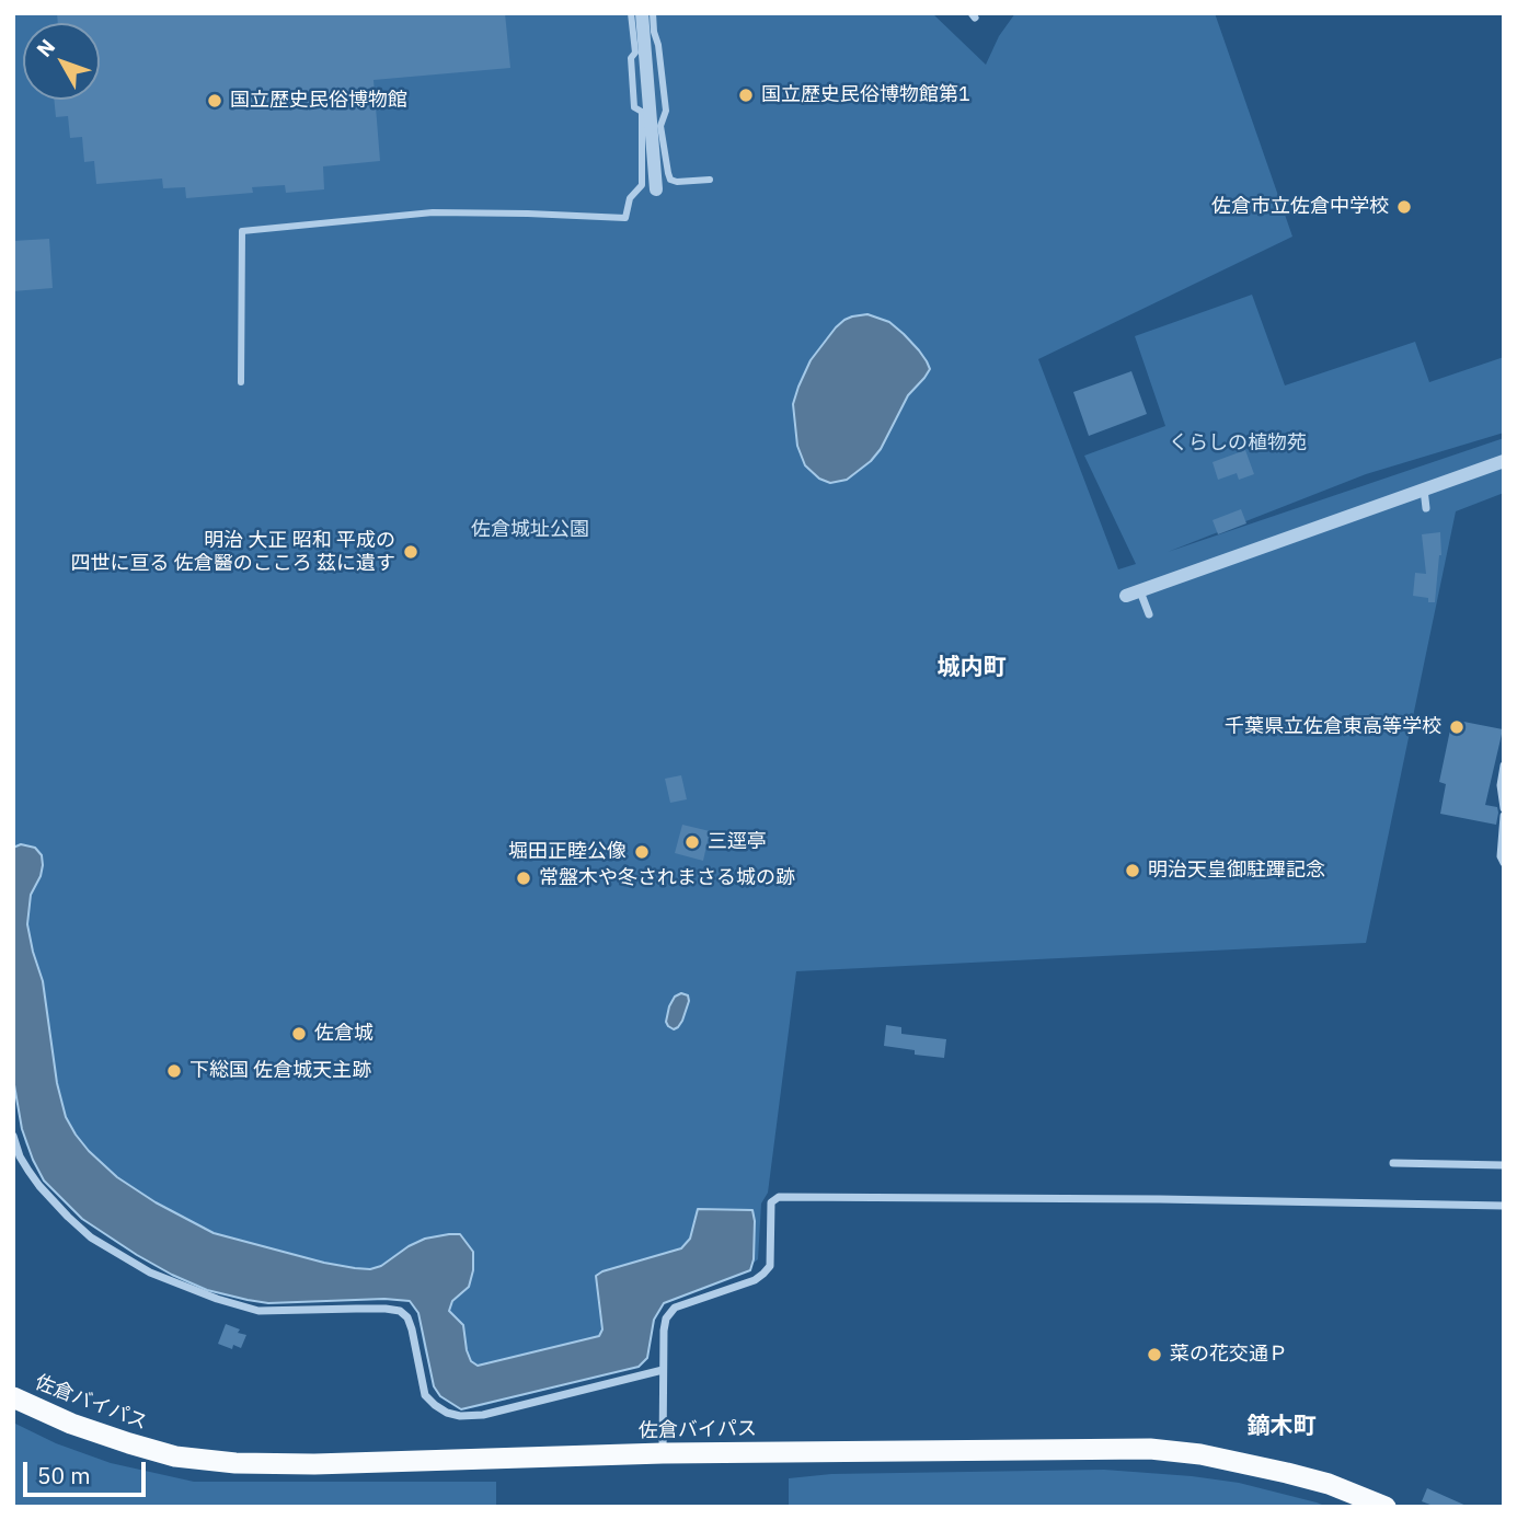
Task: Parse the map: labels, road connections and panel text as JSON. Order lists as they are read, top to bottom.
{
  "streets": {
    "highway": ["佐倉バイパス"]
  },
  "districts": ["城内町", "鏑木町"],
  "parks": ["くらしの植物苑", "佐倉城址公園"],
  "places": [
    "国立歴史民俗博物館第1",
    "国立歴史民俗博物館",
    "佐倉市立佐倉中学校",
    "明治 大正 昭和 平成の 四世に亘る 佐倉醫のこころ 茲に遺す",
    "千葉県立佐倉東高等学校",
    "三逕亭",
    "堀田正睦公像",
    "明治天皇御駐蹕記念",
    "常盤木や冬されまさる城の跡",
    "佐倉城",
    "下総国 佐倉城天主跡",
    "菜の花交通Ｐ"
  ],
  "scale_bar": "50 m",
  "north": "top left"
}
